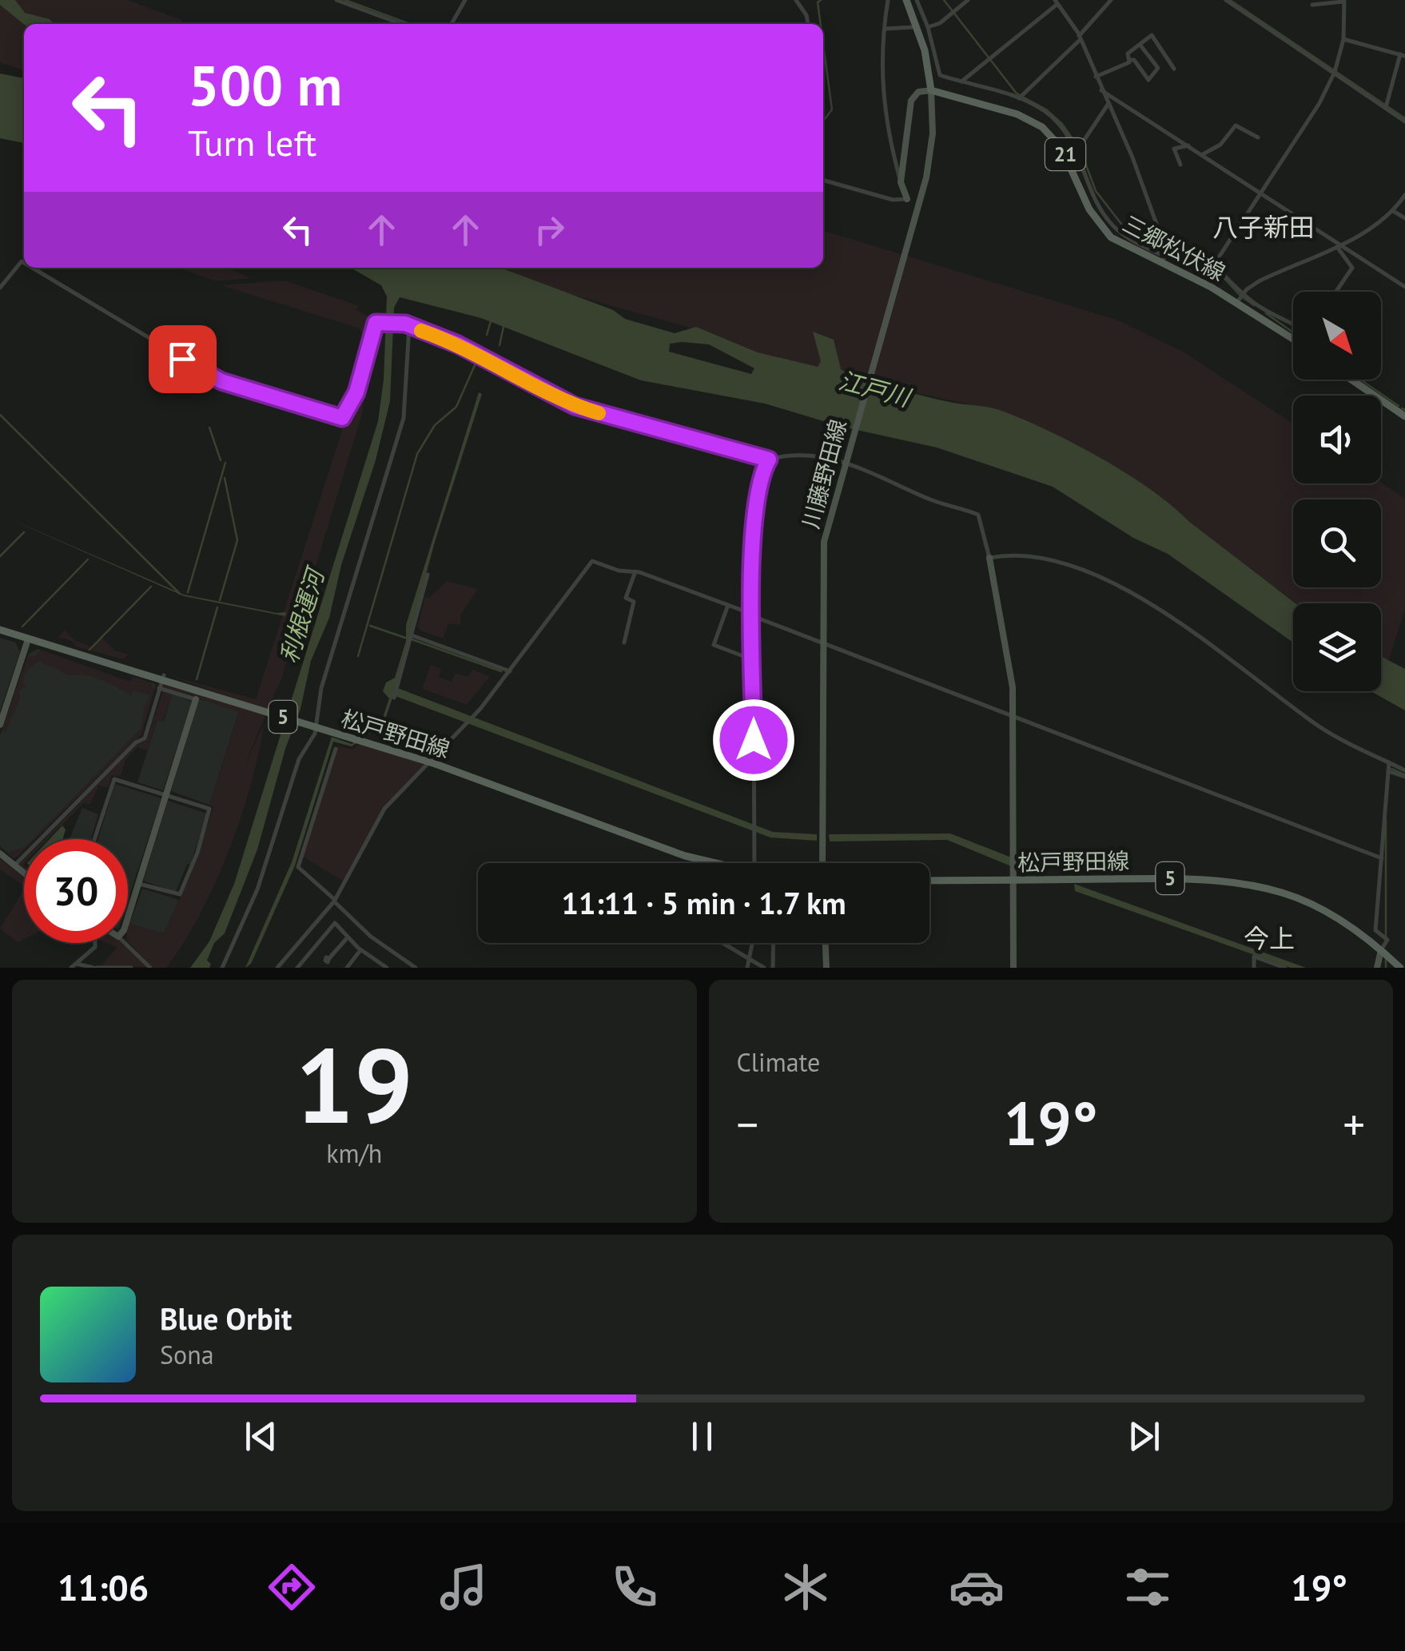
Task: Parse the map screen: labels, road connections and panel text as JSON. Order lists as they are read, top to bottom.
{
  "streets": {
    "main road": [
      "21",
      "三郷松伏線",
      "5",
      "松戸野田線"
    ],
    "street": ["川藤野田線"]
  },
  "crossings": [
    ["三郷松伏線", "川藤野田線"]
  ],
  "districts": ["八子新田", "今上"],
  "water": ["江戸川", "利根運河"],
  "north": "bottom right",
  "page": {
    "turn": ["500 m", "Turn left"],
    "limit": "30",
    "trip": "11:11 · 5 min · 1.7 km",
    "tile": [
      ["19", "km/h"],
      "Climate"
    ],
    "heat": ["−", "19°", "+"],
    "song": ["Blue Orbit", "Sona"],
    "tabs": ["11:06", "19°"]
  }
}
